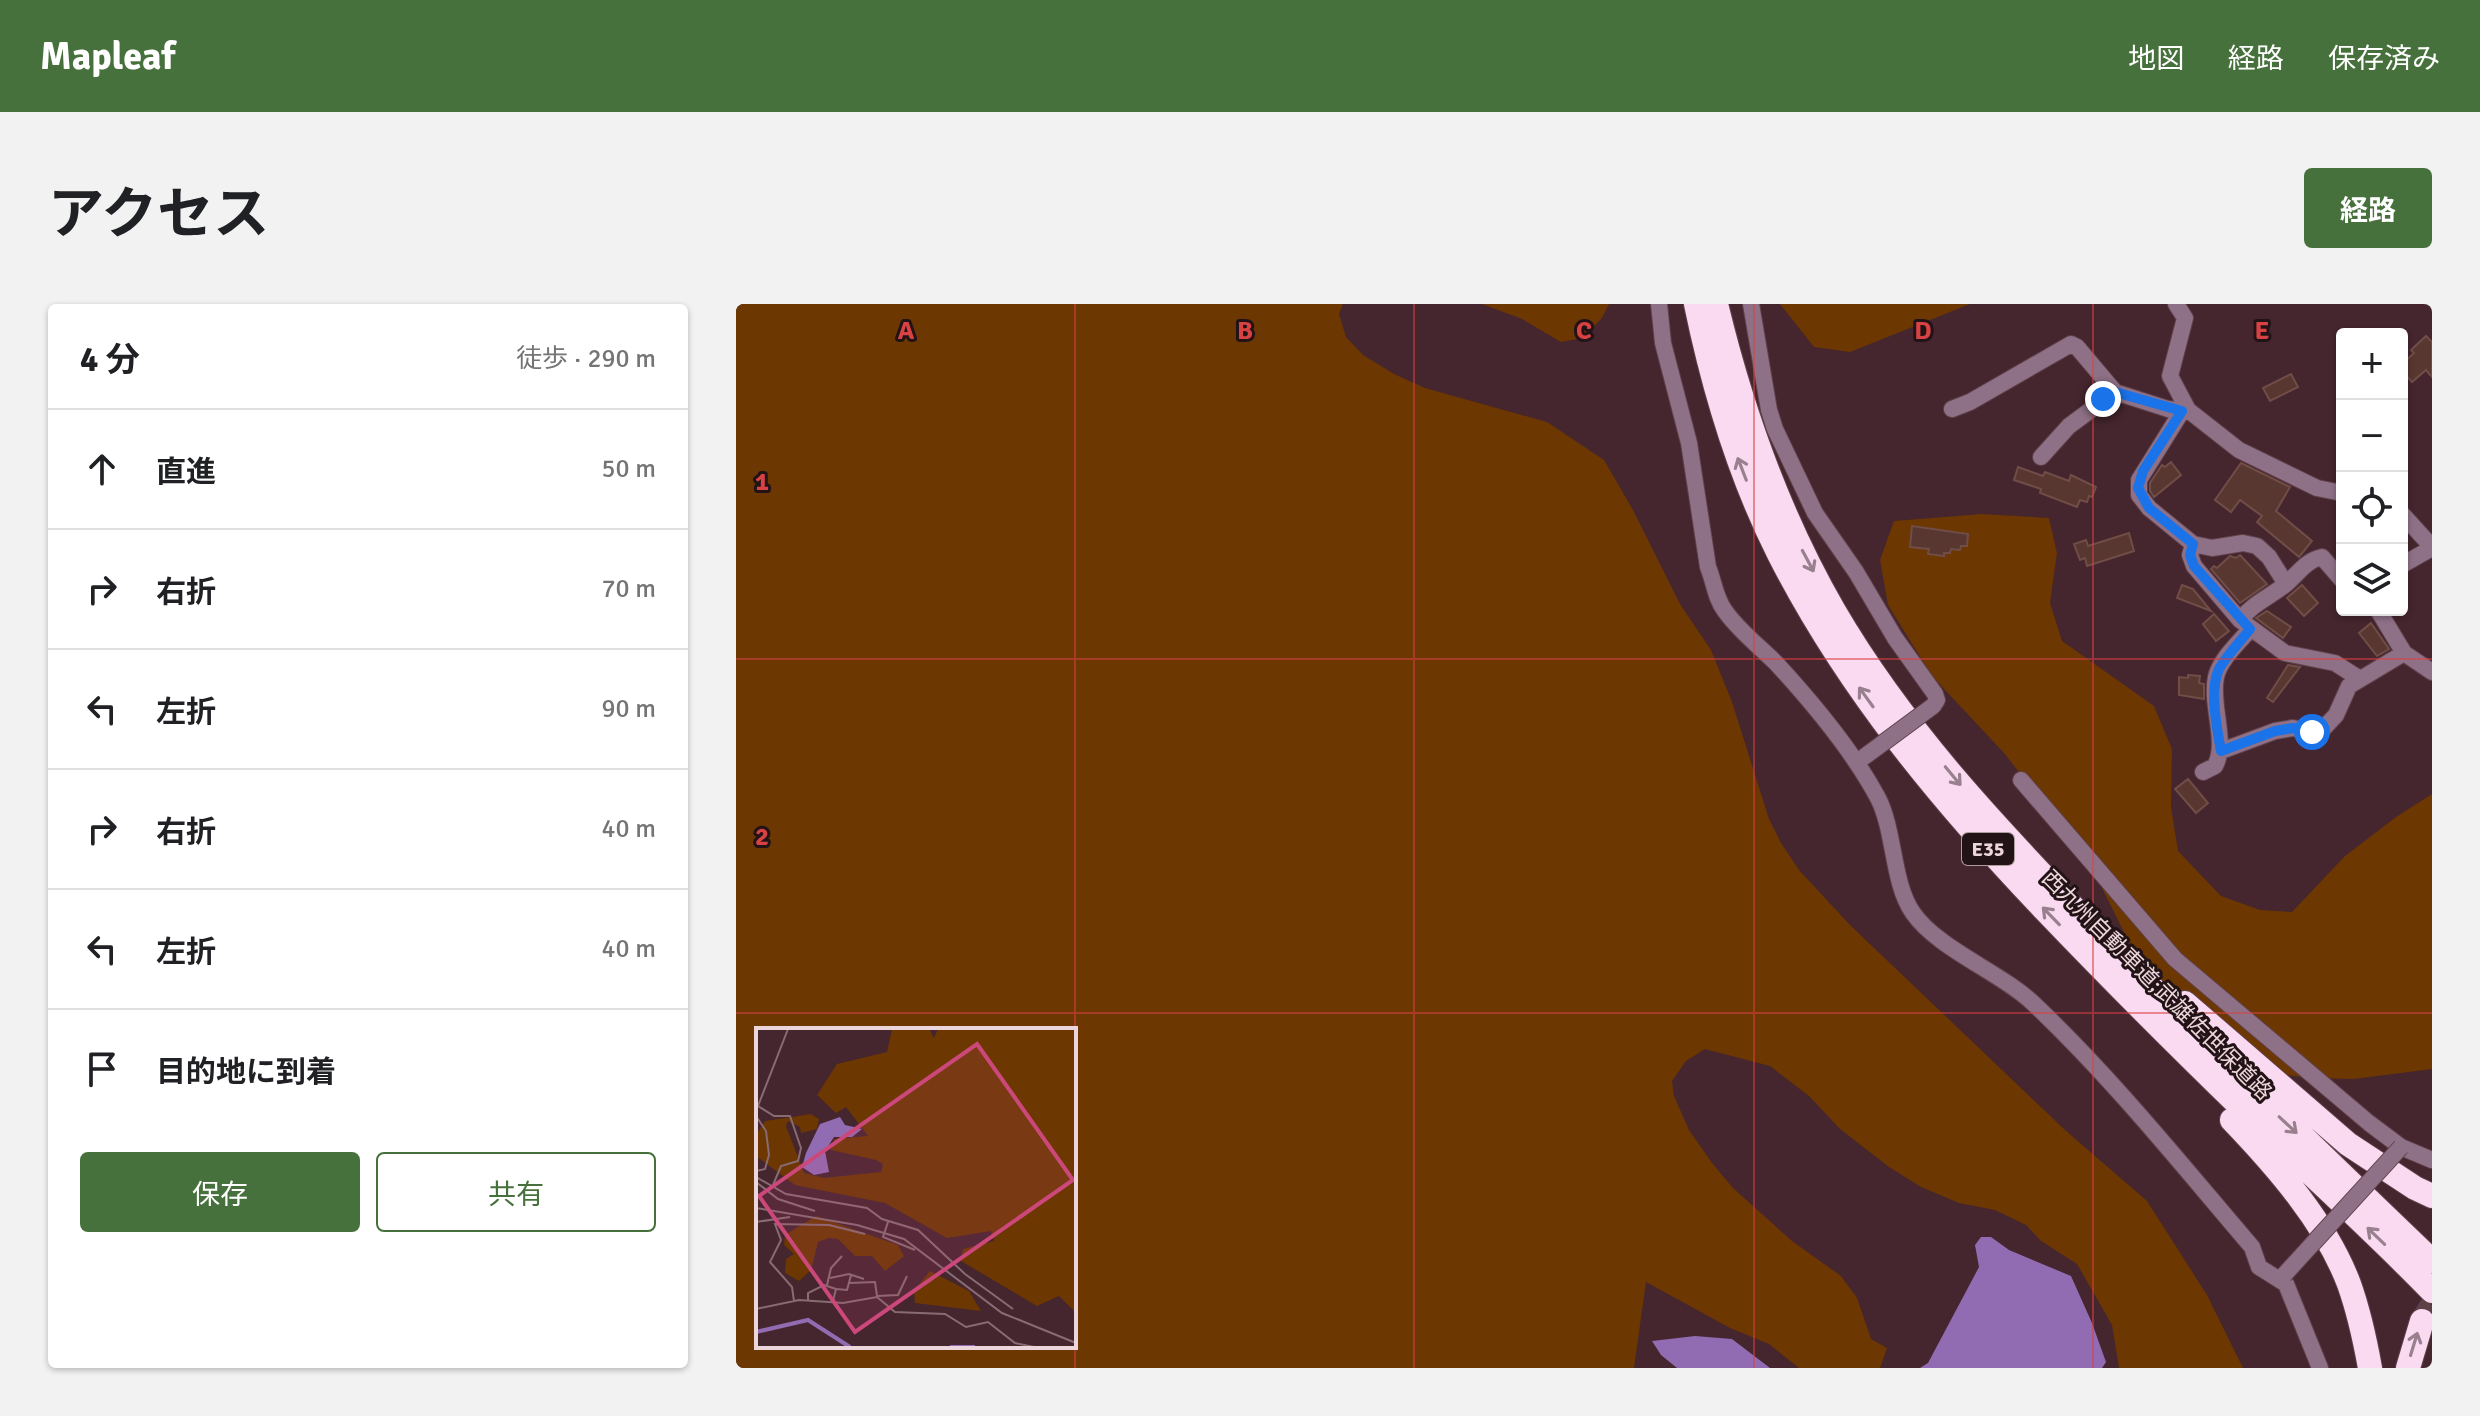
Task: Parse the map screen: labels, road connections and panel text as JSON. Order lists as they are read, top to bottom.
{
  "streets": {
    "highway": ["E35", "西九州自動車道;武雄佐世保道路"]
  },
  "page": {
    "header": "Mapleaf",
    "nav": ["地図", "経路", "保存済み"],
    "title": "アクセス",
    "buttons": [
      "経路",
      ["保存", "共有"]
    ],
    "heading": ["4 分", "徒歩 · 290 m"],
    "map_buttons": ["+", "−"],
    "list": [
      ["直進", "50 m"],
      ["右折", "70 m"],
      ["左折", "90 m"],
      ["右折", "40 m"],
      ["左折", "40 m"],
      "目的地に到着"
    ]
  },
  "grid": {
    "columns": [
      "A",
      "B",
      "C",
      "D",
      "E"
    ],
    "rows": ["1", "2"]
  }
}
